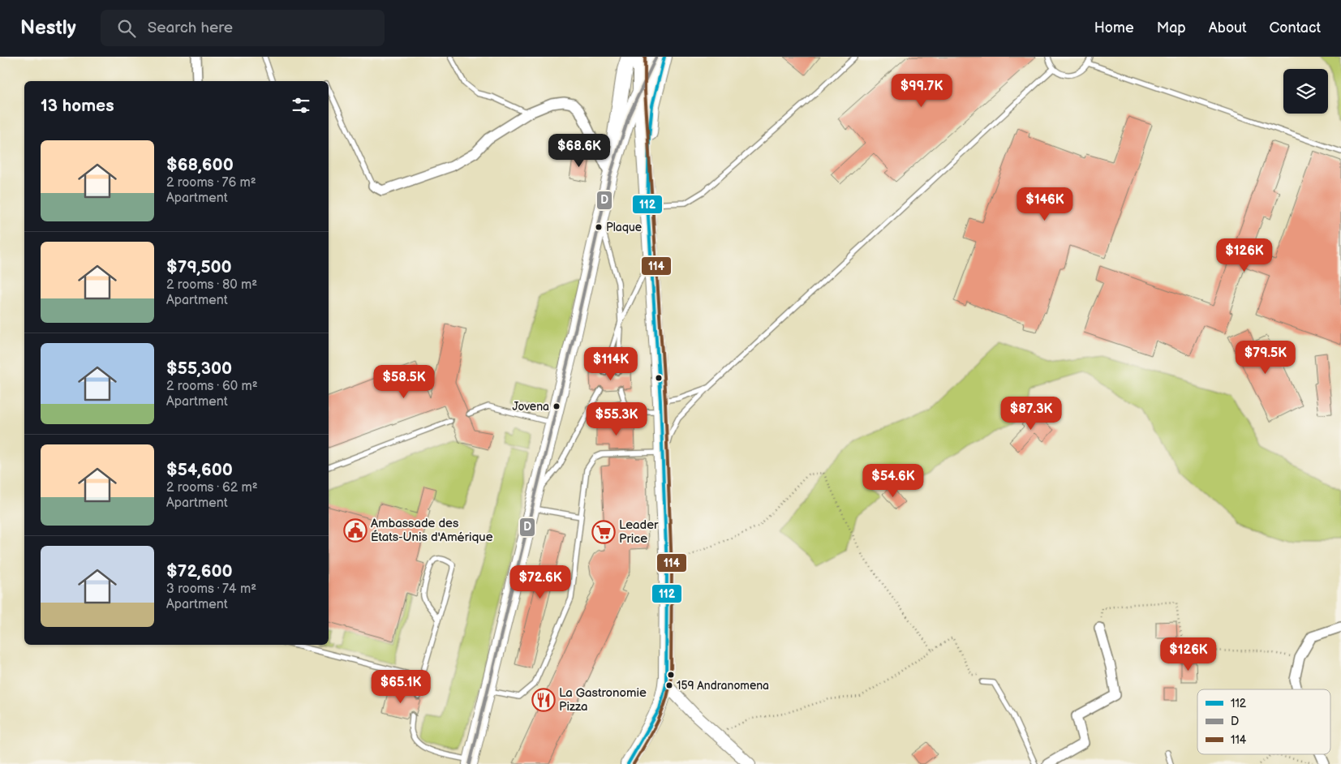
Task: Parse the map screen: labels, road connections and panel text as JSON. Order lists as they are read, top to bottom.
{
  "places": {
    "other": ["Plaque", "Jovena", "159 Andranomena"],
    "public building": ["Ambassade des États-Unis d'Amérique"],
    "supermarket": ["Leader Price"],
    "restaurant": ["La Gastronomie Pizza"]
  },
  "lines": ["transit line 112", "transit line D", "transit line 114"],
  "legend": ["112", "D", "114"],
  "page": {
    "header": "Nestly",
    "search": "Search here",
    "nav": [
      "Home",
      "Map",
      "About",
      "Contact"
    ],
    "price": [
      "$99.7K",
      "$68.6K",
      "$146K",
      "$126K",
      "$79.5K",
      "$114K",
      "$58.5K",
      "$87.3K",
      "$55.3K",
      "$54.6K",
      "$72.6K",
      "$126K",
      "$65.1K"
    ],
    "heading": "13 homes",
    "list": [
      {
        "name": "$68,600",
        "note": "2 rooms · 76 m² · Apartment"
      },
      {
        "name": "$79,500",
        "note": "2 rooms · 80 m² · Apartment"
      },
      {
        "name": "$55,300",
        "note": "2 rooms · 60 m² · Apartment"
      },
      {
        "name": "$54,600",
        "note": "2 rooms · 62 m² · Apartment"
      },
      {
        "name": "$72,600",
        "note": "3 rooms · 74 m² · Apartment"
      }
    ]
  }
}
